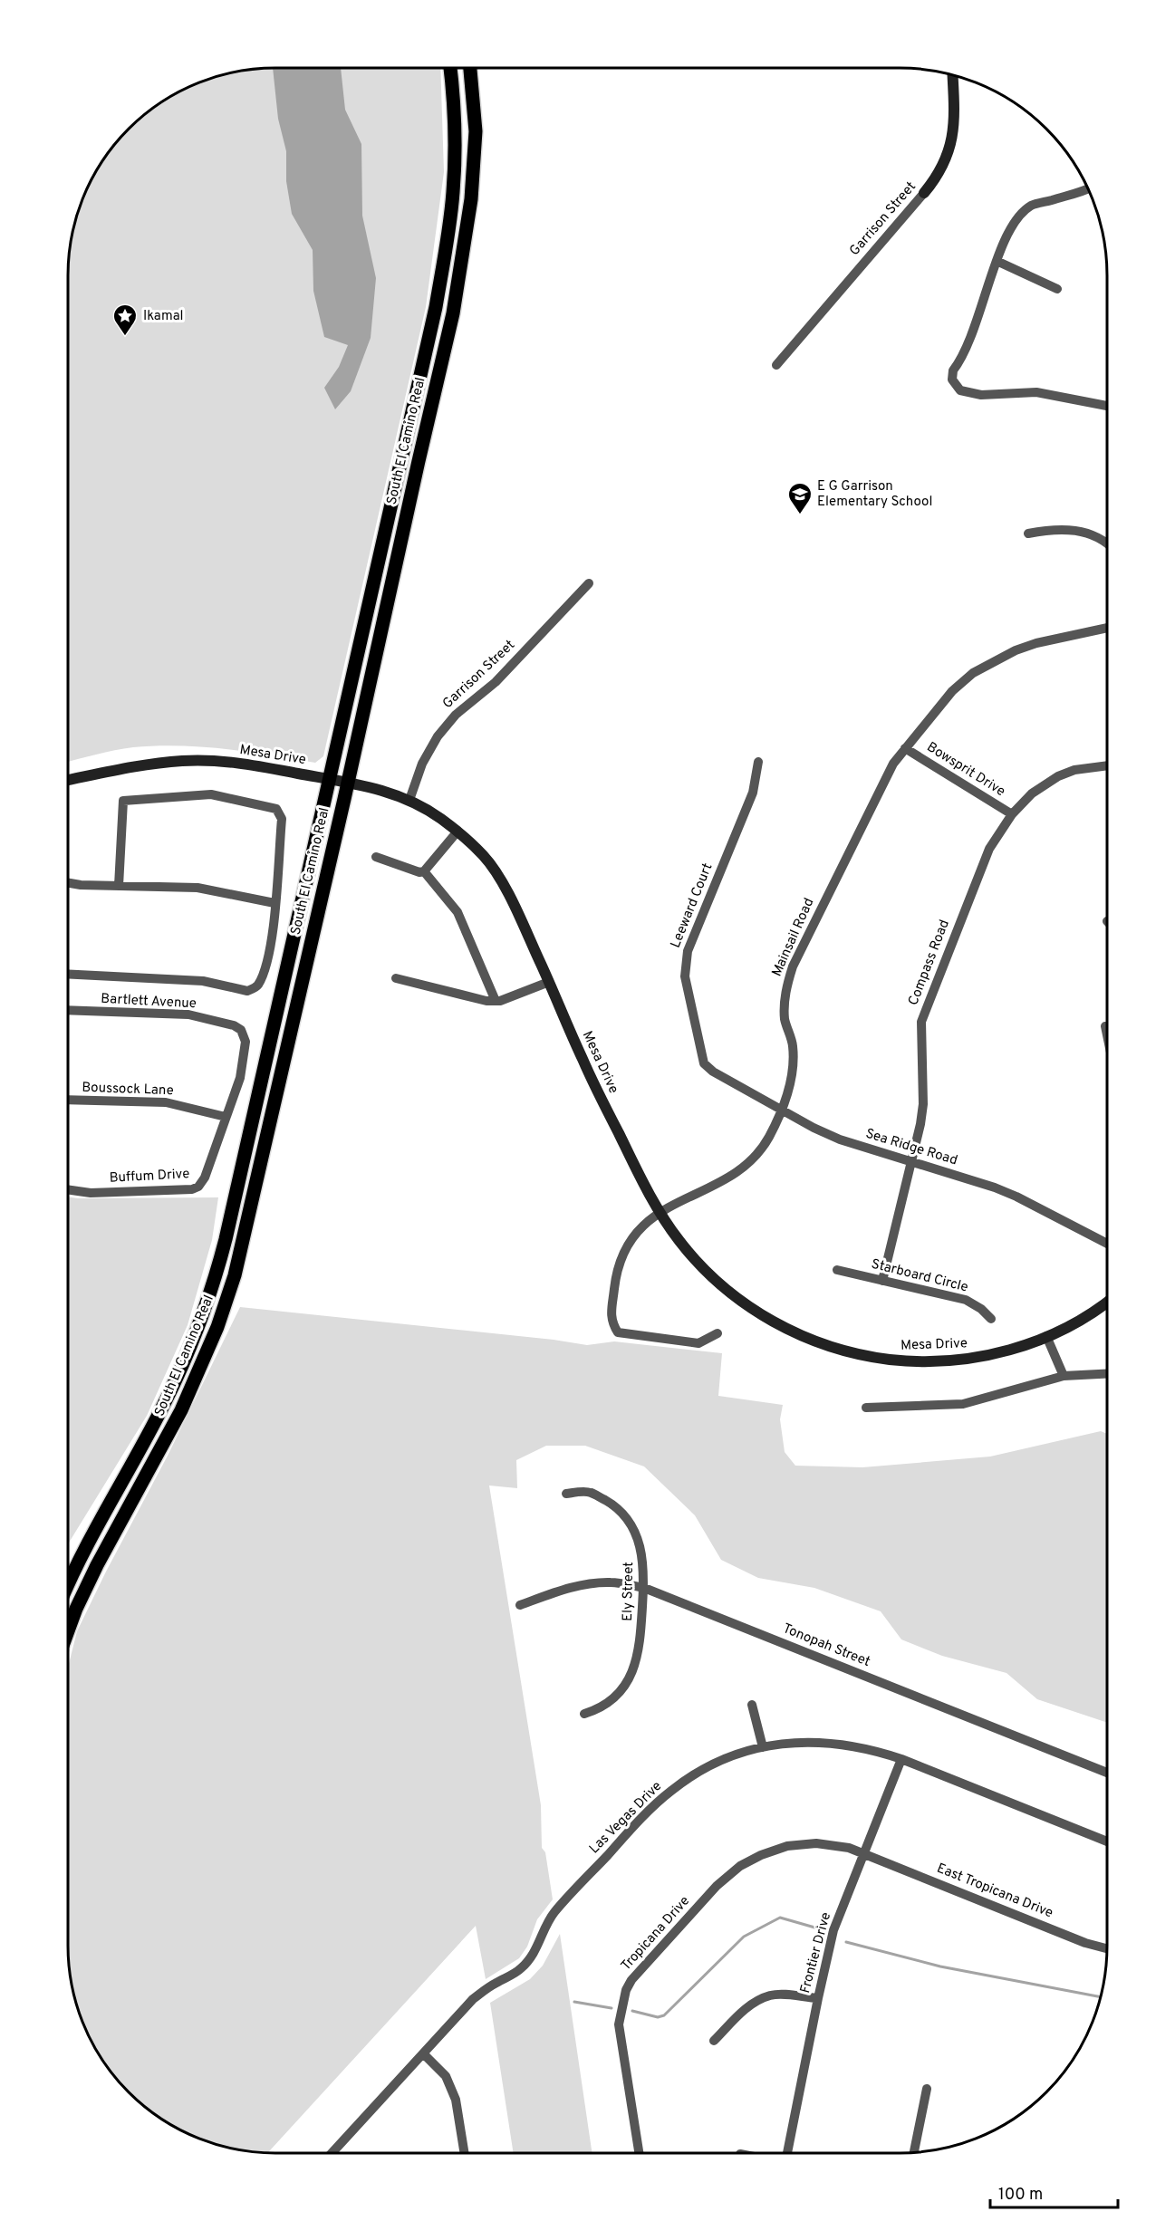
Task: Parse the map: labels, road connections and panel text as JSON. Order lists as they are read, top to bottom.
{
  "streets": {
    "main road": ["Garrison Street", "South El Camino Real", "Mesa Drive"],
    "street": [
      "Bowsprit Drive",
      "Leeward Court",
      "Mainsail Road",
      "Compass Road",
      "Bartlett Avenue",
      "Boussock Lane",
      "Sea Ridge Road",
      "Buffum Drive",
      "Starboard Circle",
      "Ely Street",
      "Tonopah Street",
      "Las Vegas Drive",
      "East Tropicana Drive",
      "Tropicana Drive",
      "Frontier Drive"
    ]
  },
  "crossings": [
    ["Garrison Street", "Mesa Drive"],
    ["South El Camino Real", "Mesa Drive"],
    ["Mesa Drive", "Mainsail Road"],
    ["Bowsprit Drive", "Mainsail Road"],
    ["Bowsprit Drive", "Compass Road"],
    ["Leeward Court", "Sea Ridge Road"],
    ["Mainsail Road", "Sea Ridge Road"],
    ["Compass Road", "Sea Ridge Road"],
    ["Compass Road", "Starboard Circle"],
    ["Bartlett Avenue", "Boussock Lane"],
    ["Bartlett Avenue", "Buffum Drive"],
    ["Boussock Lane", "Buffum Drive"],
    ["Ely Street", "Tonopah Street"],
    ["Las Vegas Drive", "Frontier Drive"],
    ["East Tropicana Drive", "Tropicana Drive"],
    ["East Tropicana Drive", "Frontier Drive"],
    ["Tropicana Drive", "Frontier Drive"]
  ],
  "places": {
    "place": ["Ikamal"],
    "school or university": ["E G Garrison Elementary School"]
  },
  "scale_bar": "100 m"
}
